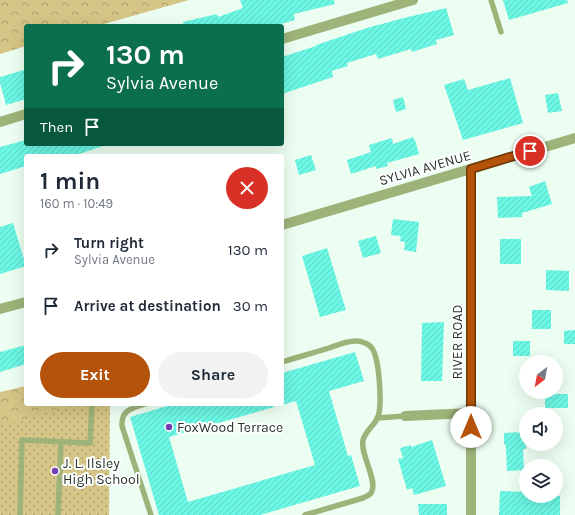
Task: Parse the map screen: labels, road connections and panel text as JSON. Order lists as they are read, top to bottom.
{
  "streets": {
    "street": ["SYLVIA AVENUE", "RIVER ROAD"]
  },
  "crossings": [
    ["SYLVIA AVENUE", "RIVER ROAD"]
  ],
  "places": ["FoxWood Terrace", "J. L. Ilsley High School"],
  "north": "bottom left",
  "page": {
    "turn": ["130 m", "Sylvia Avenue"],
    "then": "Then",
    "heading": ["1 min", "160 m · 10:49"],
    "list": [
      {
        "name": "Turn right",
        "note": "Sylvia Avenue",
        "value": "130 m"
      },
      {
        "name": "Arrive at destination",
        "value": "30 m"
      }
    ],
    "buttons": ["Exit", "Share"]
  }
}
